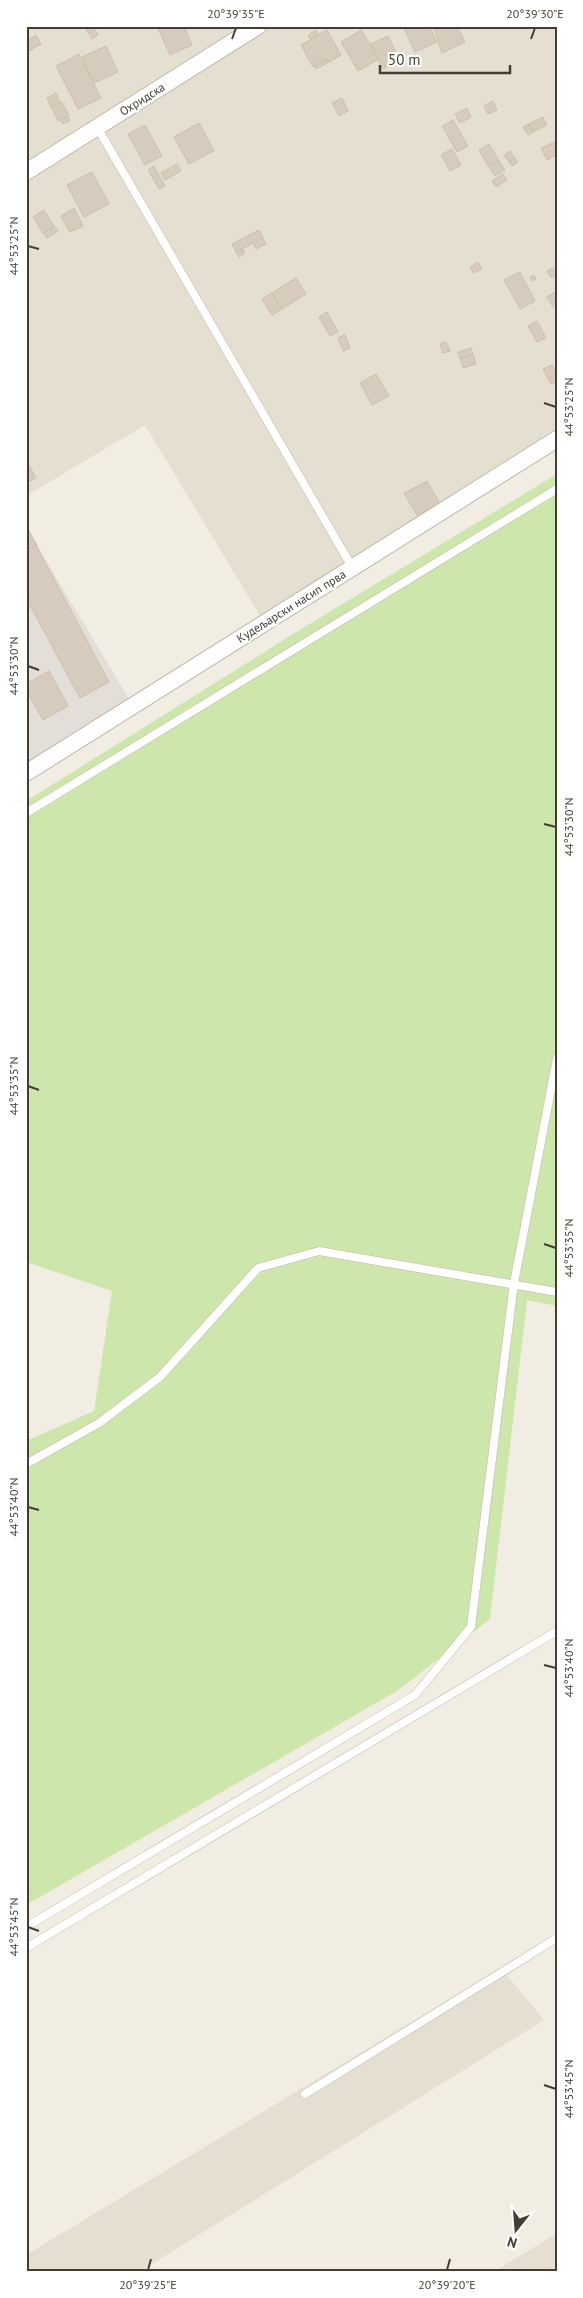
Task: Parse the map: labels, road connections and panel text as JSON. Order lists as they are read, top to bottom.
{
  "streets": {
    "street": ["Охридска", "Кудељарски насип прва"]
  },
  "scale_bar": "50 m",
  "north": "bottom",
  "coordinates": [
    "20°39'35\"E",
    "20°39'30\"E",
    "44°53'25\"N",
    "44°53'30\"N",
    "44°53'35\"N",
    "44°53'40\"N",
    "44°53'45\"N",
    "20°39'25\"E",
    "20°39'20\"E"
  ]
}
